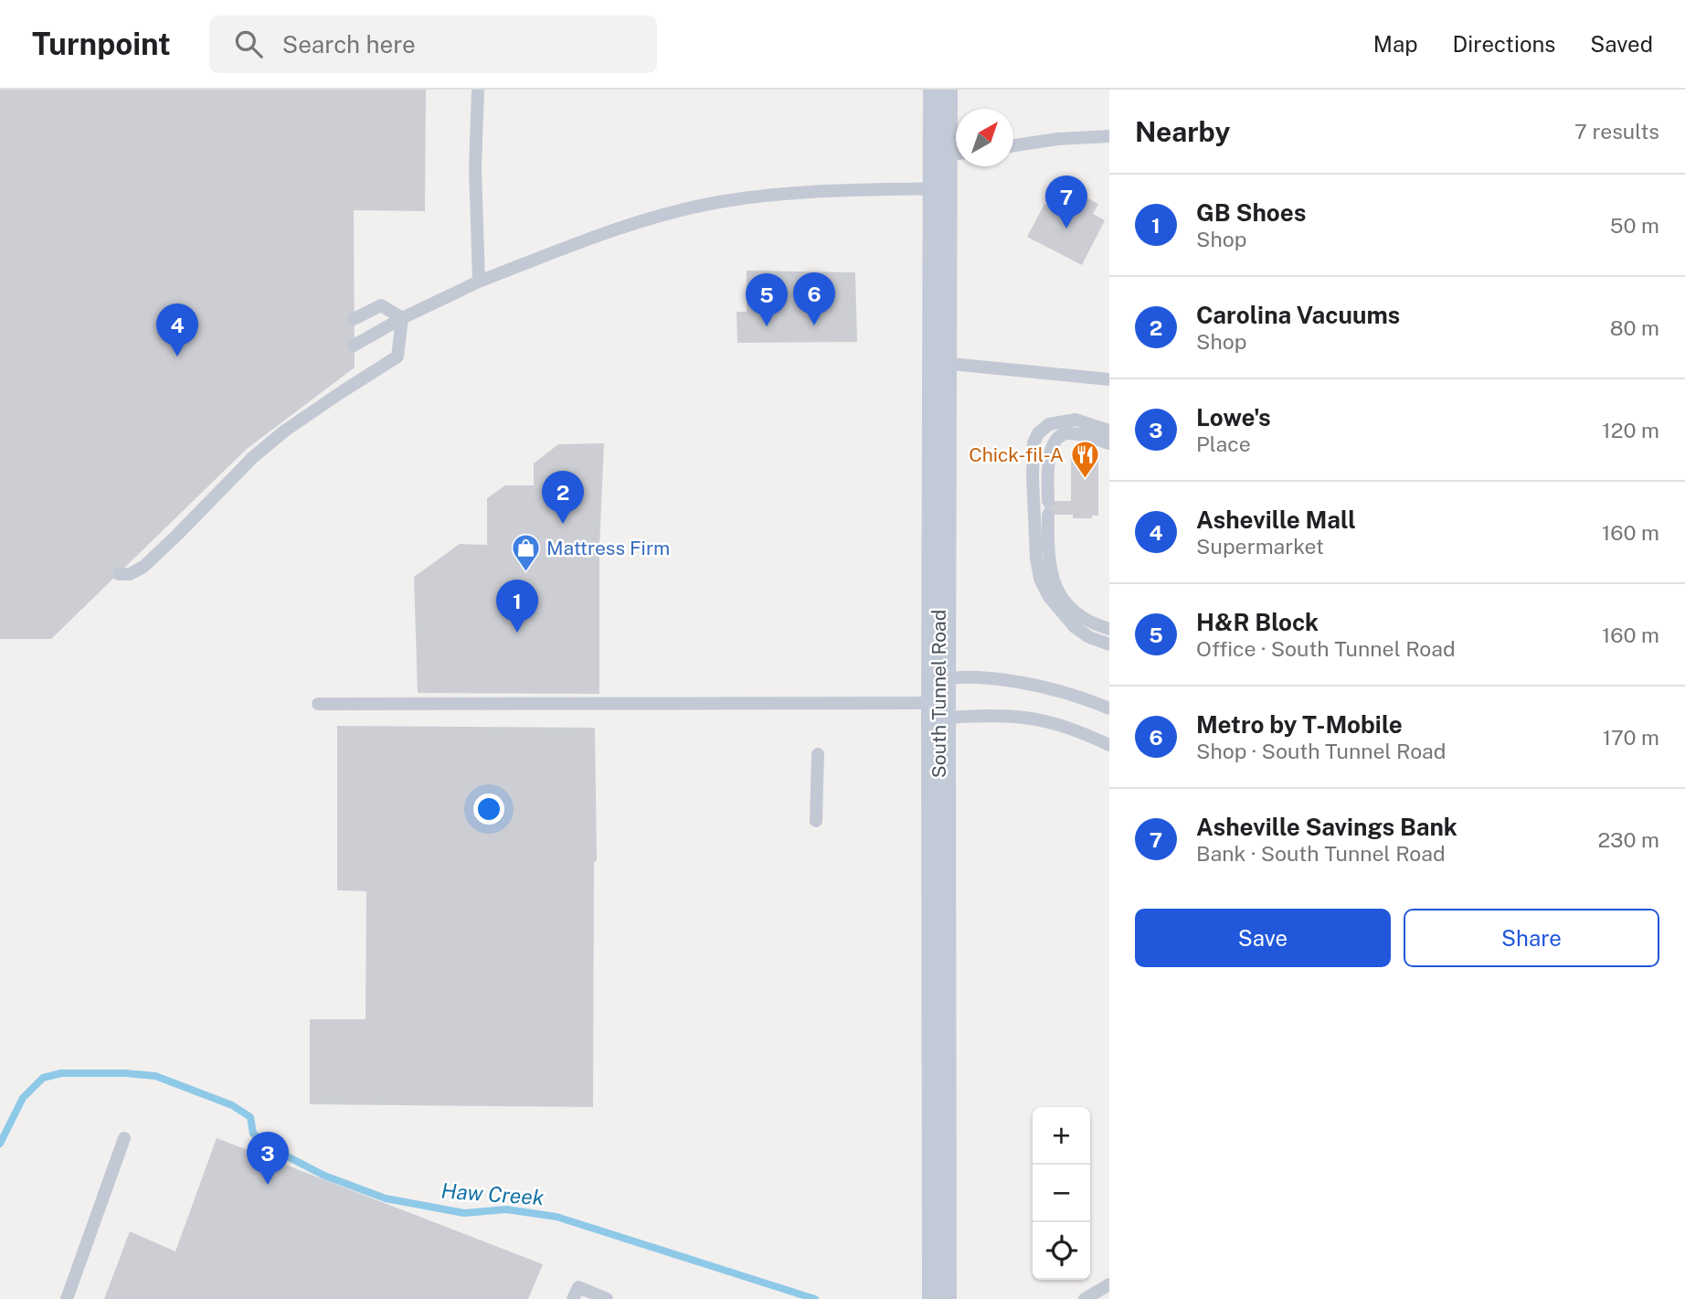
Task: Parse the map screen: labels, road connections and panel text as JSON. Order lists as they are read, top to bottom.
{
  "streets": {
    "main road": ["South Tunnel Road"]
  },
  "water": ["Haw Creek"],
  "places": {
    "restaurant": ["Chick-fil-A"],
    "shop": ["Mattress Firm"]
  },
  "north": "top right",
  "page": {
    "header": "Turnpoint",
    "search": "Search here",
    "nav": ["Map", "Directions", "Saved"],
    "heading": ["Nearby", "7 results"],
    "list": [
      {
        "mark": "1",
        "name": "GB Shoes",
        "note": "Shop",
        "value": "50 m"
      },
      {
        "mark": "2",
        "name": "Carolina Vacuums",
        "note": "Shop",
        "value": "80 m"
      },
      {
        "mark": "3",
        "name": "Lowe's",
        "note": "Place",
        "value": "120 m"
      },
      {
        "mark": "4",
        "name": "Asheville Mall",
        "note": "Supermarket",
        "value": "160 m"
      },
      {
        "mark": "5",
        "name": "H&R Block",
        "note": "Office · South Tunnel Road",
        "value": "160 m"
      },
      {
        "mark": "6",
        "name": "Metro by T-Mobile",
        "note": "Shop · South Tunnel Road",
        "value": "170 m"
      },
      {
        "mark": "7",
        "name": "Asheville Savings Bank",
        "note": "Bank · South Tunnel Road",
        "value": "230 m"
      }
    ],
    "pins": [
      "7",
      "6",
      "5",
      "4",
      "2",
      "1",
      "3"
    ],
    "buttons": ["Save", "Share"],
    "map_buttons": ["+", "−"]
  }
}
